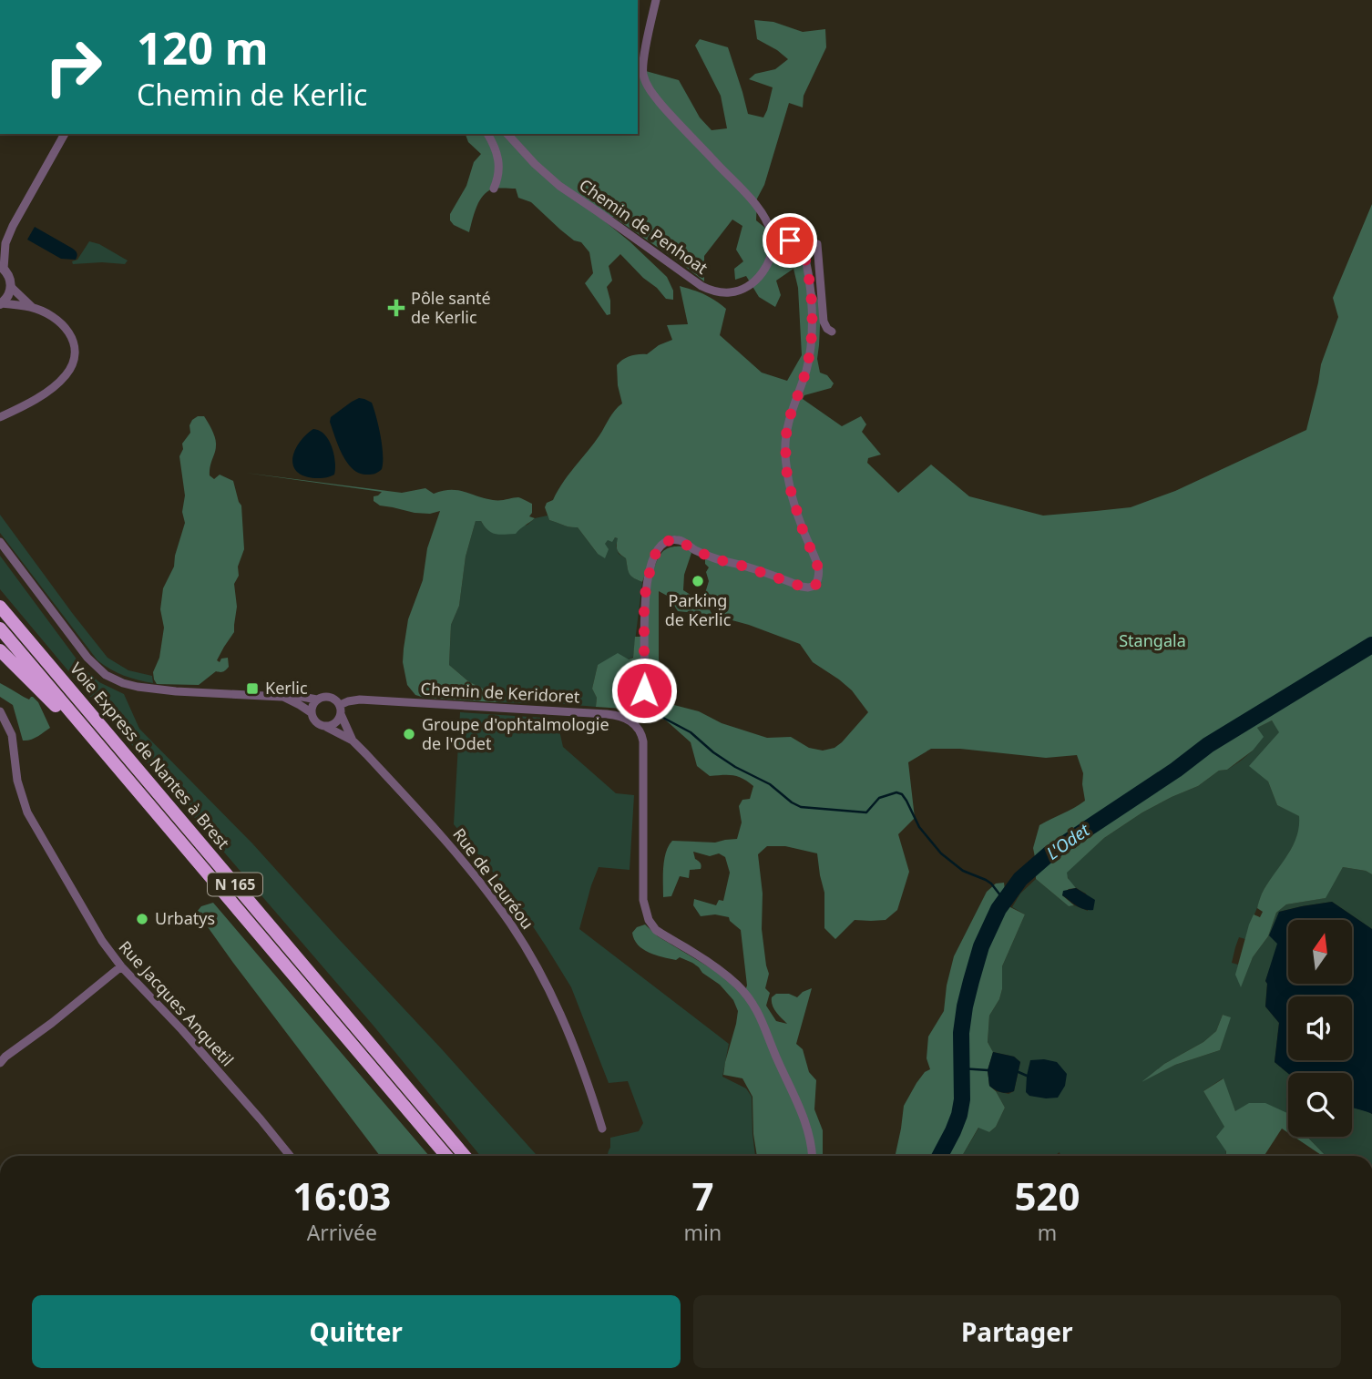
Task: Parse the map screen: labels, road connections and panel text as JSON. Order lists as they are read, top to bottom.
{
  "streets": {
    "highway": ["Voie Express de Nantes à Brest", "N 165"],
    "street": [
      "Chemin de Penhoat",
      "Chemin de Keridoret",
      "Rue de Leuréou",
      "Rue Jacques Anquetil"
    ]
  },
  "crossings": [
    ["Chemin de Keridoret", "Rue de Leuréou"]
  ],
  "water": ["L'Odet"],
  "parks": ["Stangala"],
  "places": {
    "health": ["Pôle santé de Kerlic"],
    "other": ["Parking de Kerlic", "Groupe d'ophtalmologie de l'Odet", "Urbatys"],
    "transit": ["Kerlic"]
  },
  "north": "top",
  "page": {
    "turn": ["120 m", "Chemin de Kerlic"],
    "eta": [
      "16:03",
      "Arrivée",
      "7",
      "min",
      "520",
      "m"
    ],
    "buttons": ["Quitter", "Partager"]
  }
}
